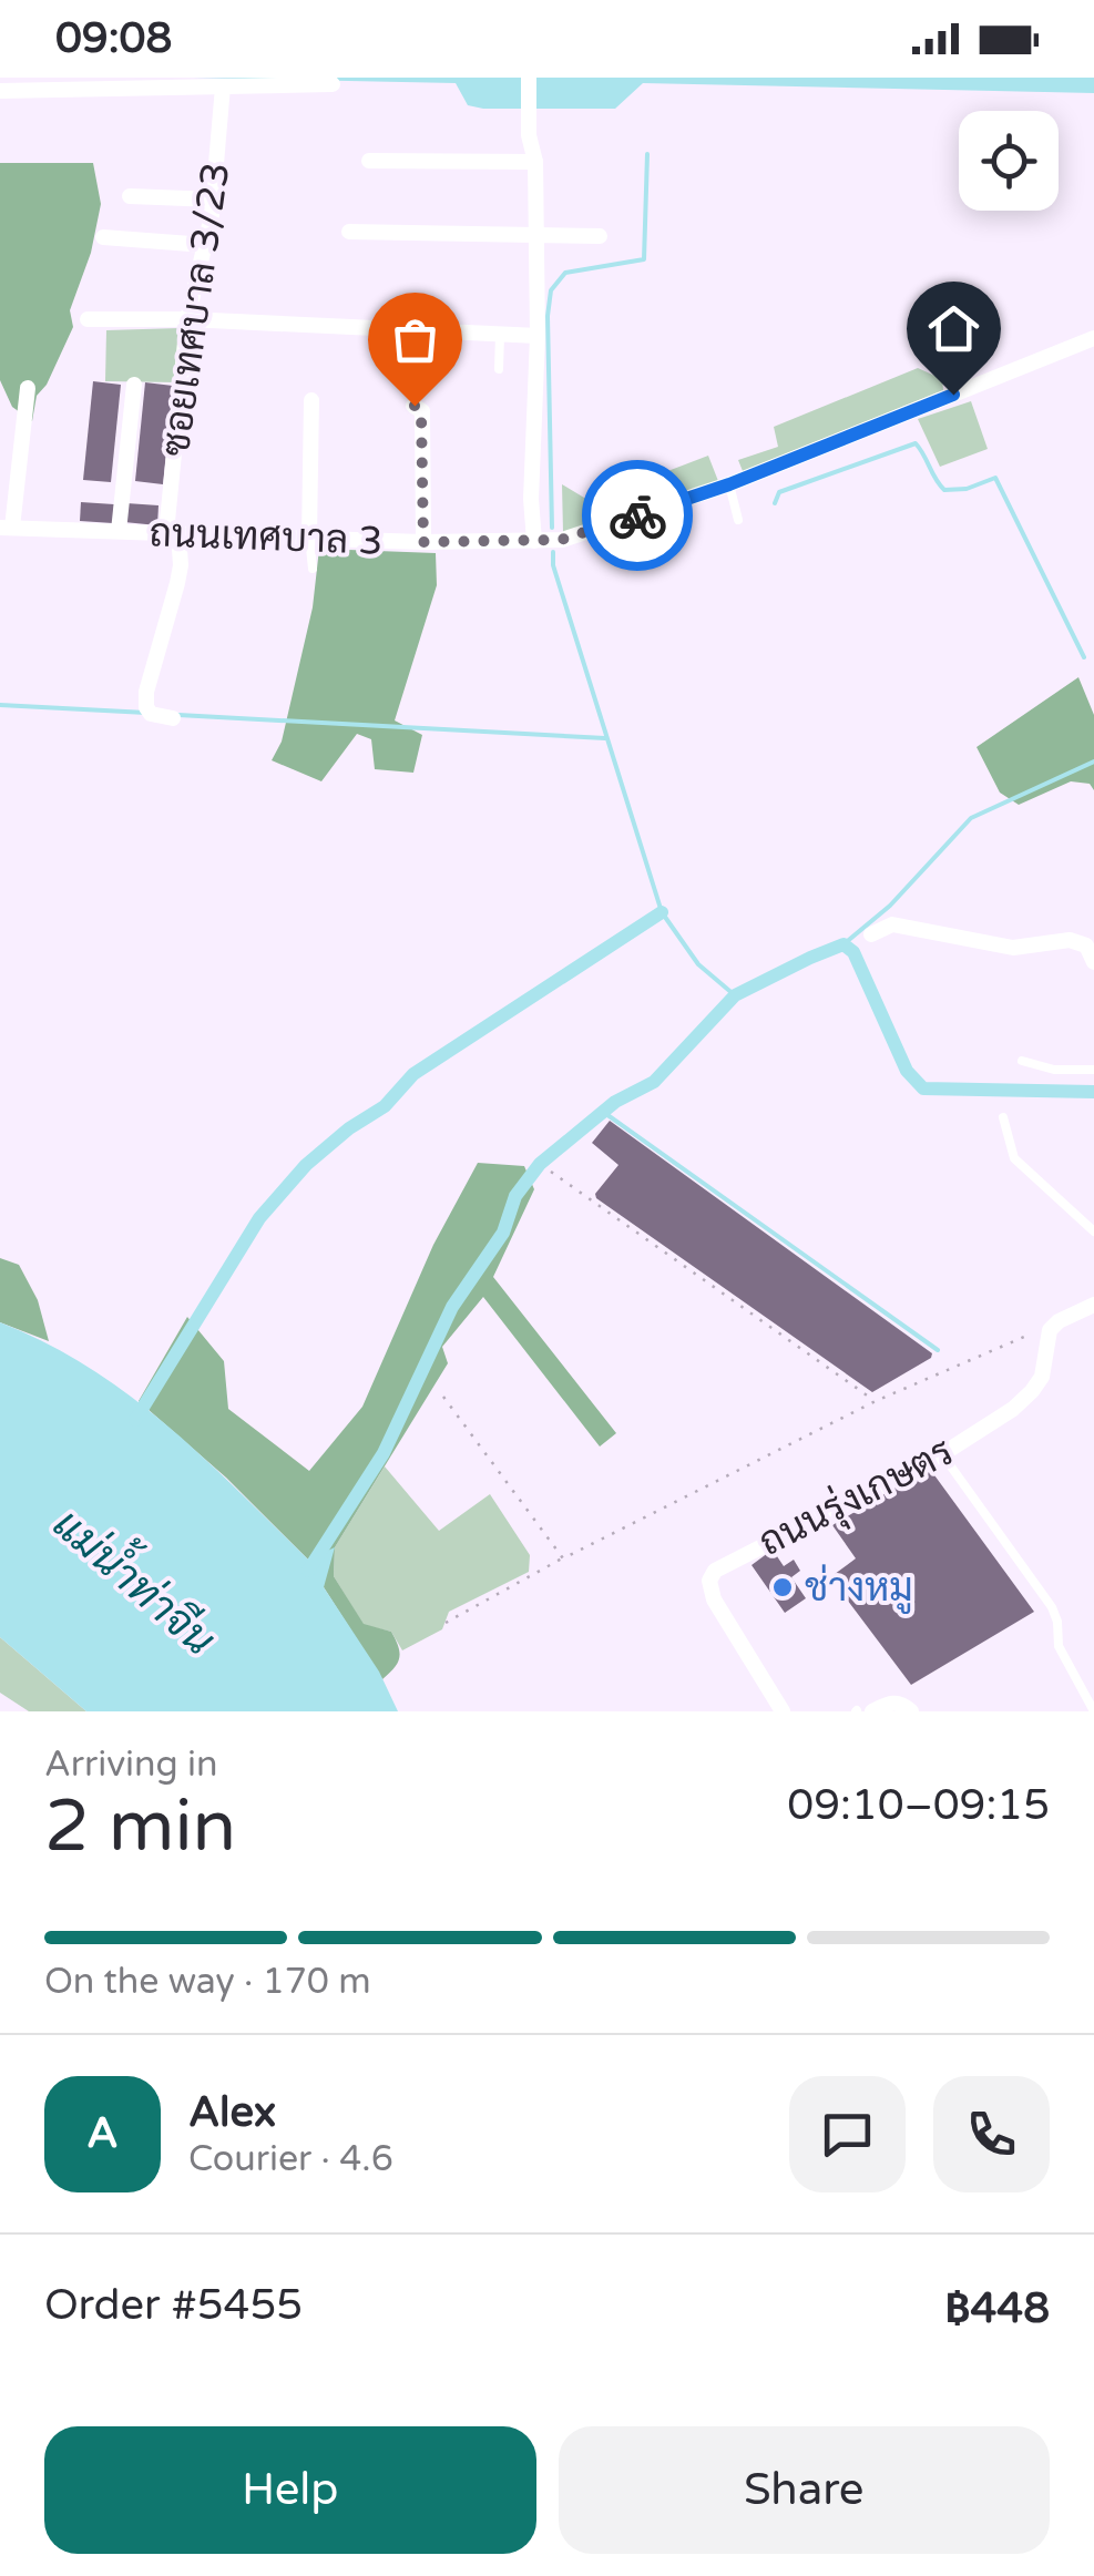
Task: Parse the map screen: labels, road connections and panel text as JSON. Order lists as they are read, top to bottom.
{
  "streets": {
    "street": ["ซอยเทศบาล 3/23", "ถนนเทศบาล 3", "ถนนรุ่งเกษตร"]
  },
  "crossings": [
    ["ซอยเทศบาล 3/23", "ถนนเทศบาล 3"]
  ],
  "water": ["แม่น้ำท่าจีน"],
  "places": ["ช่างหมู"],
  "page": {
    "status": "09:08",
    "heading": ["2 min", "Arriving in", "09:10–09:15"],
    "panel": [
      "Alex",
      "Courier · 4.6",
      "Order #5455",
      "฿448"
    ],
    "bar": "On the way · 170 m",
    "round": "A",
    "buttons": ["Help", "Share"]
  }
}
